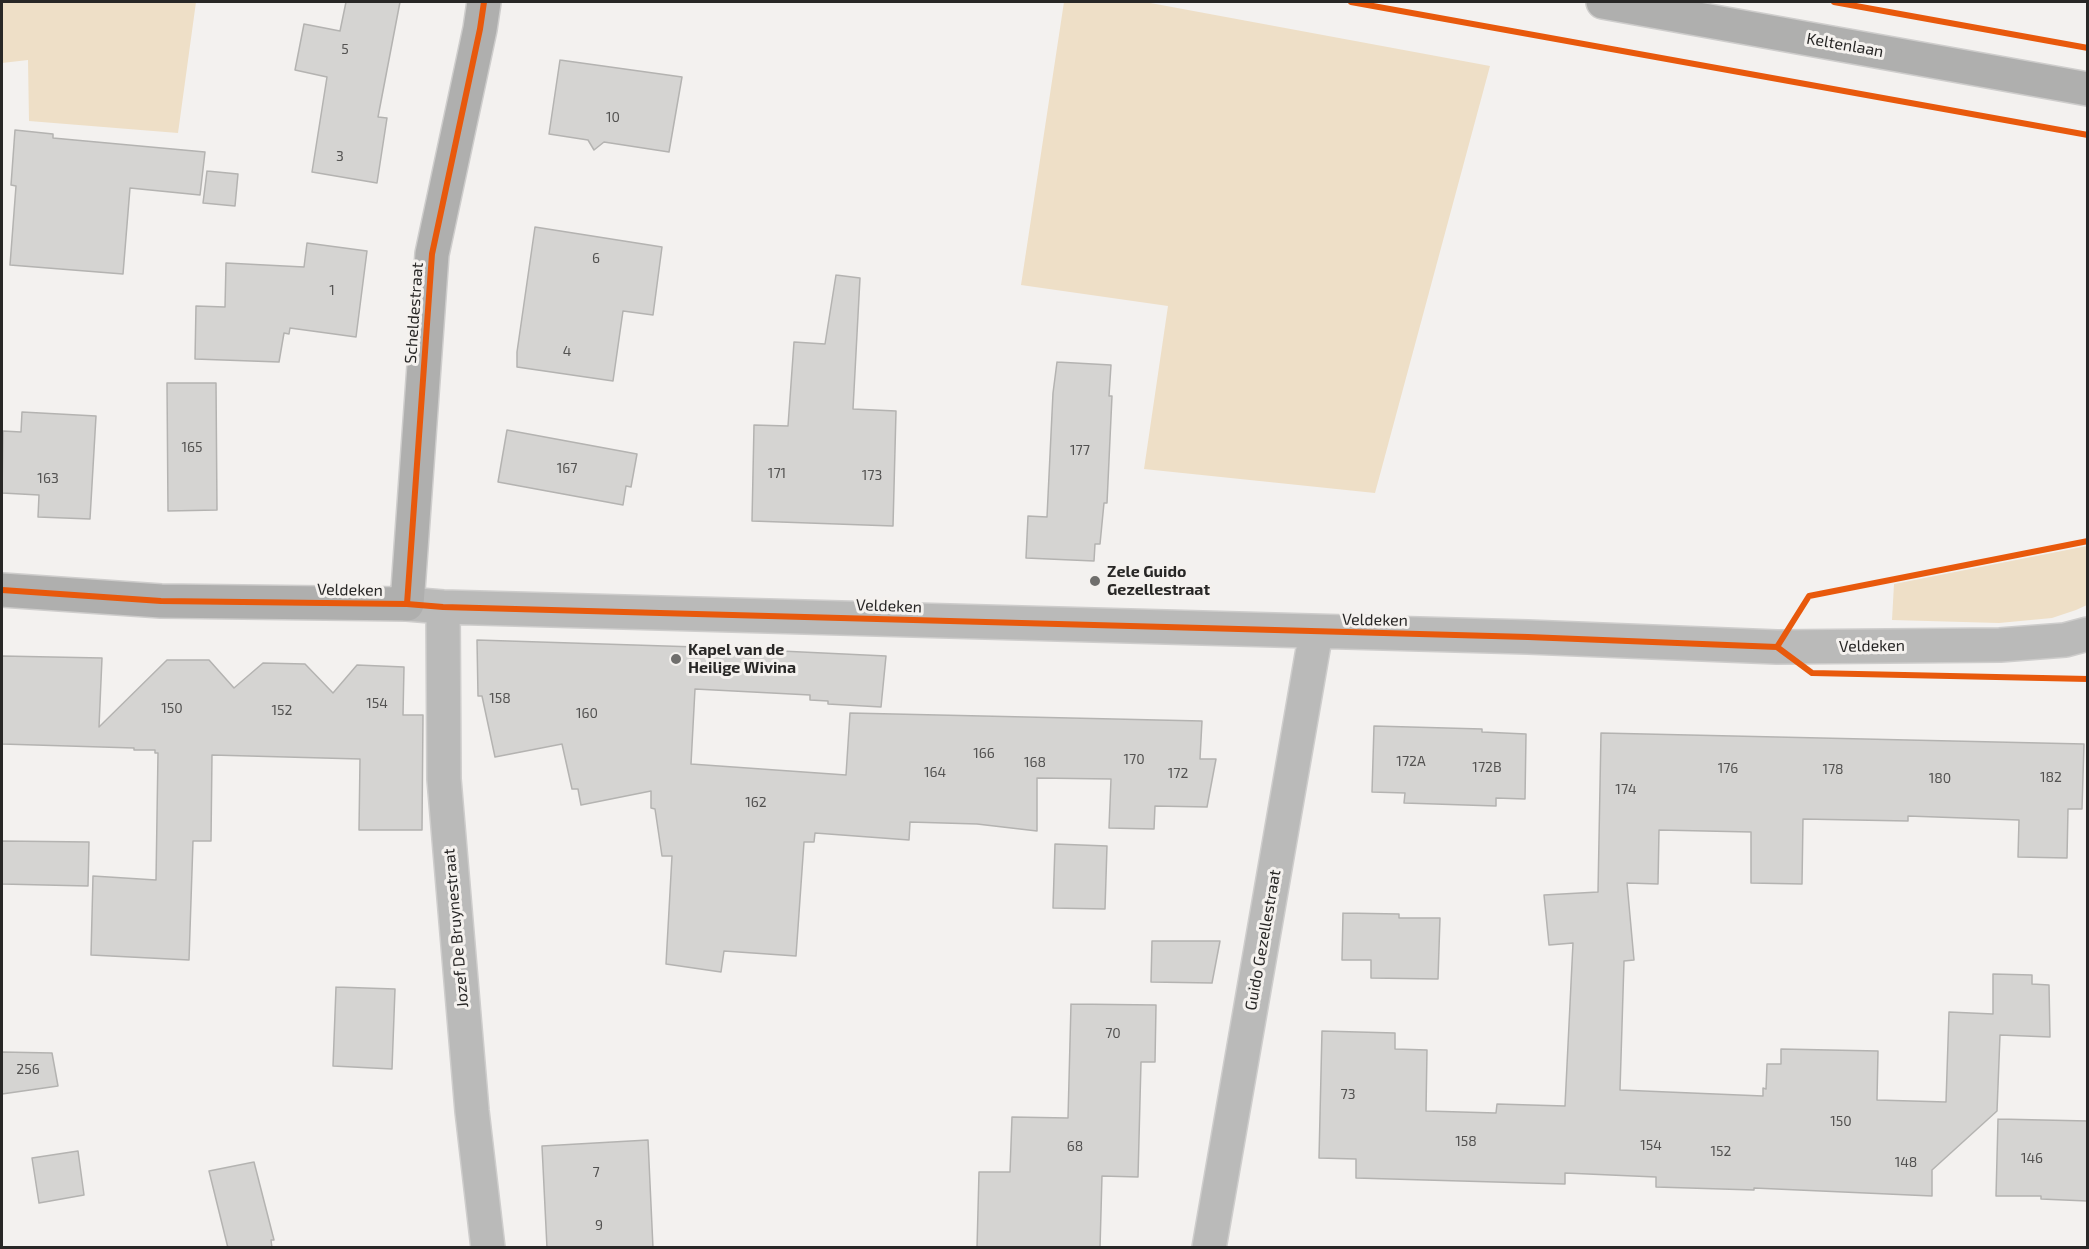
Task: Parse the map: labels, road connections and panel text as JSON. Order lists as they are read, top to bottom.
{
  "streets": {
    "street": [
      "Keltenlaan",
      "Scheldestraat",
      "Veldeken",
      "Jozef De Bruynestraat",
      "Guido Gezellestraat"
    ]
  },
  "crossings": [
    ["Scheldestraat", "Veldeken"],
    ["Veldeken", "Jozef De Bruynestraat"],
    ["Veldeken", "Guido Gezellestraat"]
  ],
  "places": ["Zele Guido Gezellestraat", "Kapel van de Heilige Wivina"],
  "house_numbers": [
    "5",
    "10",
    "3",
    "6",
    "1",
    "4",
    "165",
    "177",
    "167",
    "171",
    "173",
    "163",
    "158",
    "154",
    "150",
    "152",
    "160",
    "166",
    "170",
    "172A",
    "168",
    "172B",
    "176",
    "178",
    "164",
    "172",
    "182",
    "180",
    "174",
    "162",
    "70",
    "256",
    "73",
    "150",
    "158",
    "154",
    "68",
    "152",
    "146",
    "148",
    "7",
    "9"
  ]
}
